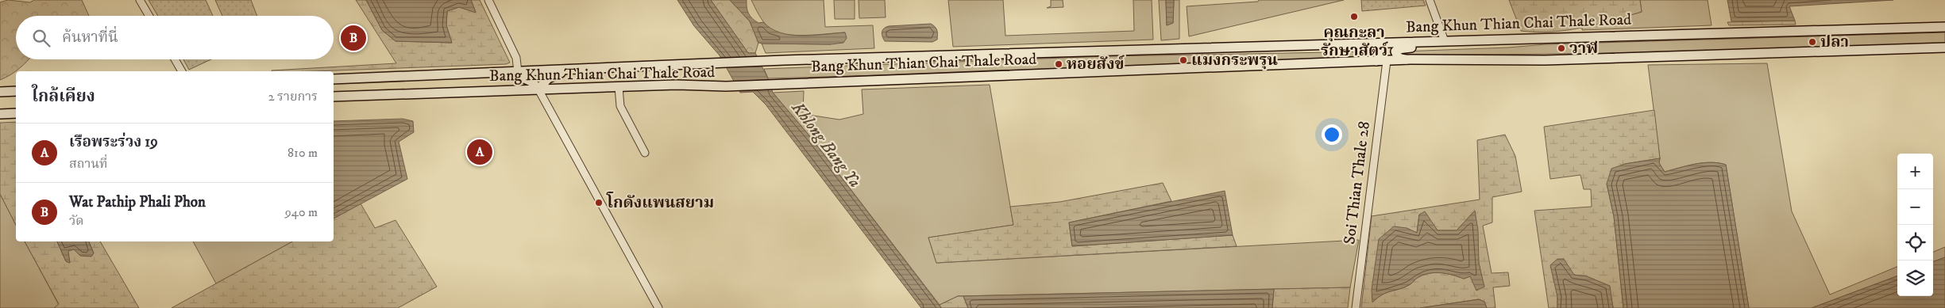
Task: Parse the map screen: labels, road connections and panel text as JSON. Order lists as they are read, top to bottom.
{
  "streets": {
    "main road": ["Bang Khun Thian Chai Thale Road"],
    "street": ["Soi Thian Thale 28"]
  },
  "crossings": [
    ["Bang Khun Thian Chai Thale Road", "Soi Thian Thale 28"]
  ],
  "water": ["Khlong Bang Ya"],
  "places": [
    "คุณกะลา รักษาสัตว์",
    "ปลา",
    "วาฬ",
    "แมงกระพรุน",
    "หอยสังข์",
    "โกดังแพนสยาม"
  ],
  "page": {
    "search": "ค้นหาที่นี่",
    "pins": ["B", "A"],
    "heading": ["ใกล้เคียง", "2 รายการ"],
    "list": [
      {
        "mark": "A",
        "name": "เรือพระร่วง 19",
        "note": "สถานที่",
        "value": "810 m"
      },
      {
        "mark": "B",
        "name": "Wat Pathip Phali Phon",
        "note": "วัด",
        "value": "940 m"
      }
    ],
    "map_buttons": ["+", "−"]
  }
}
